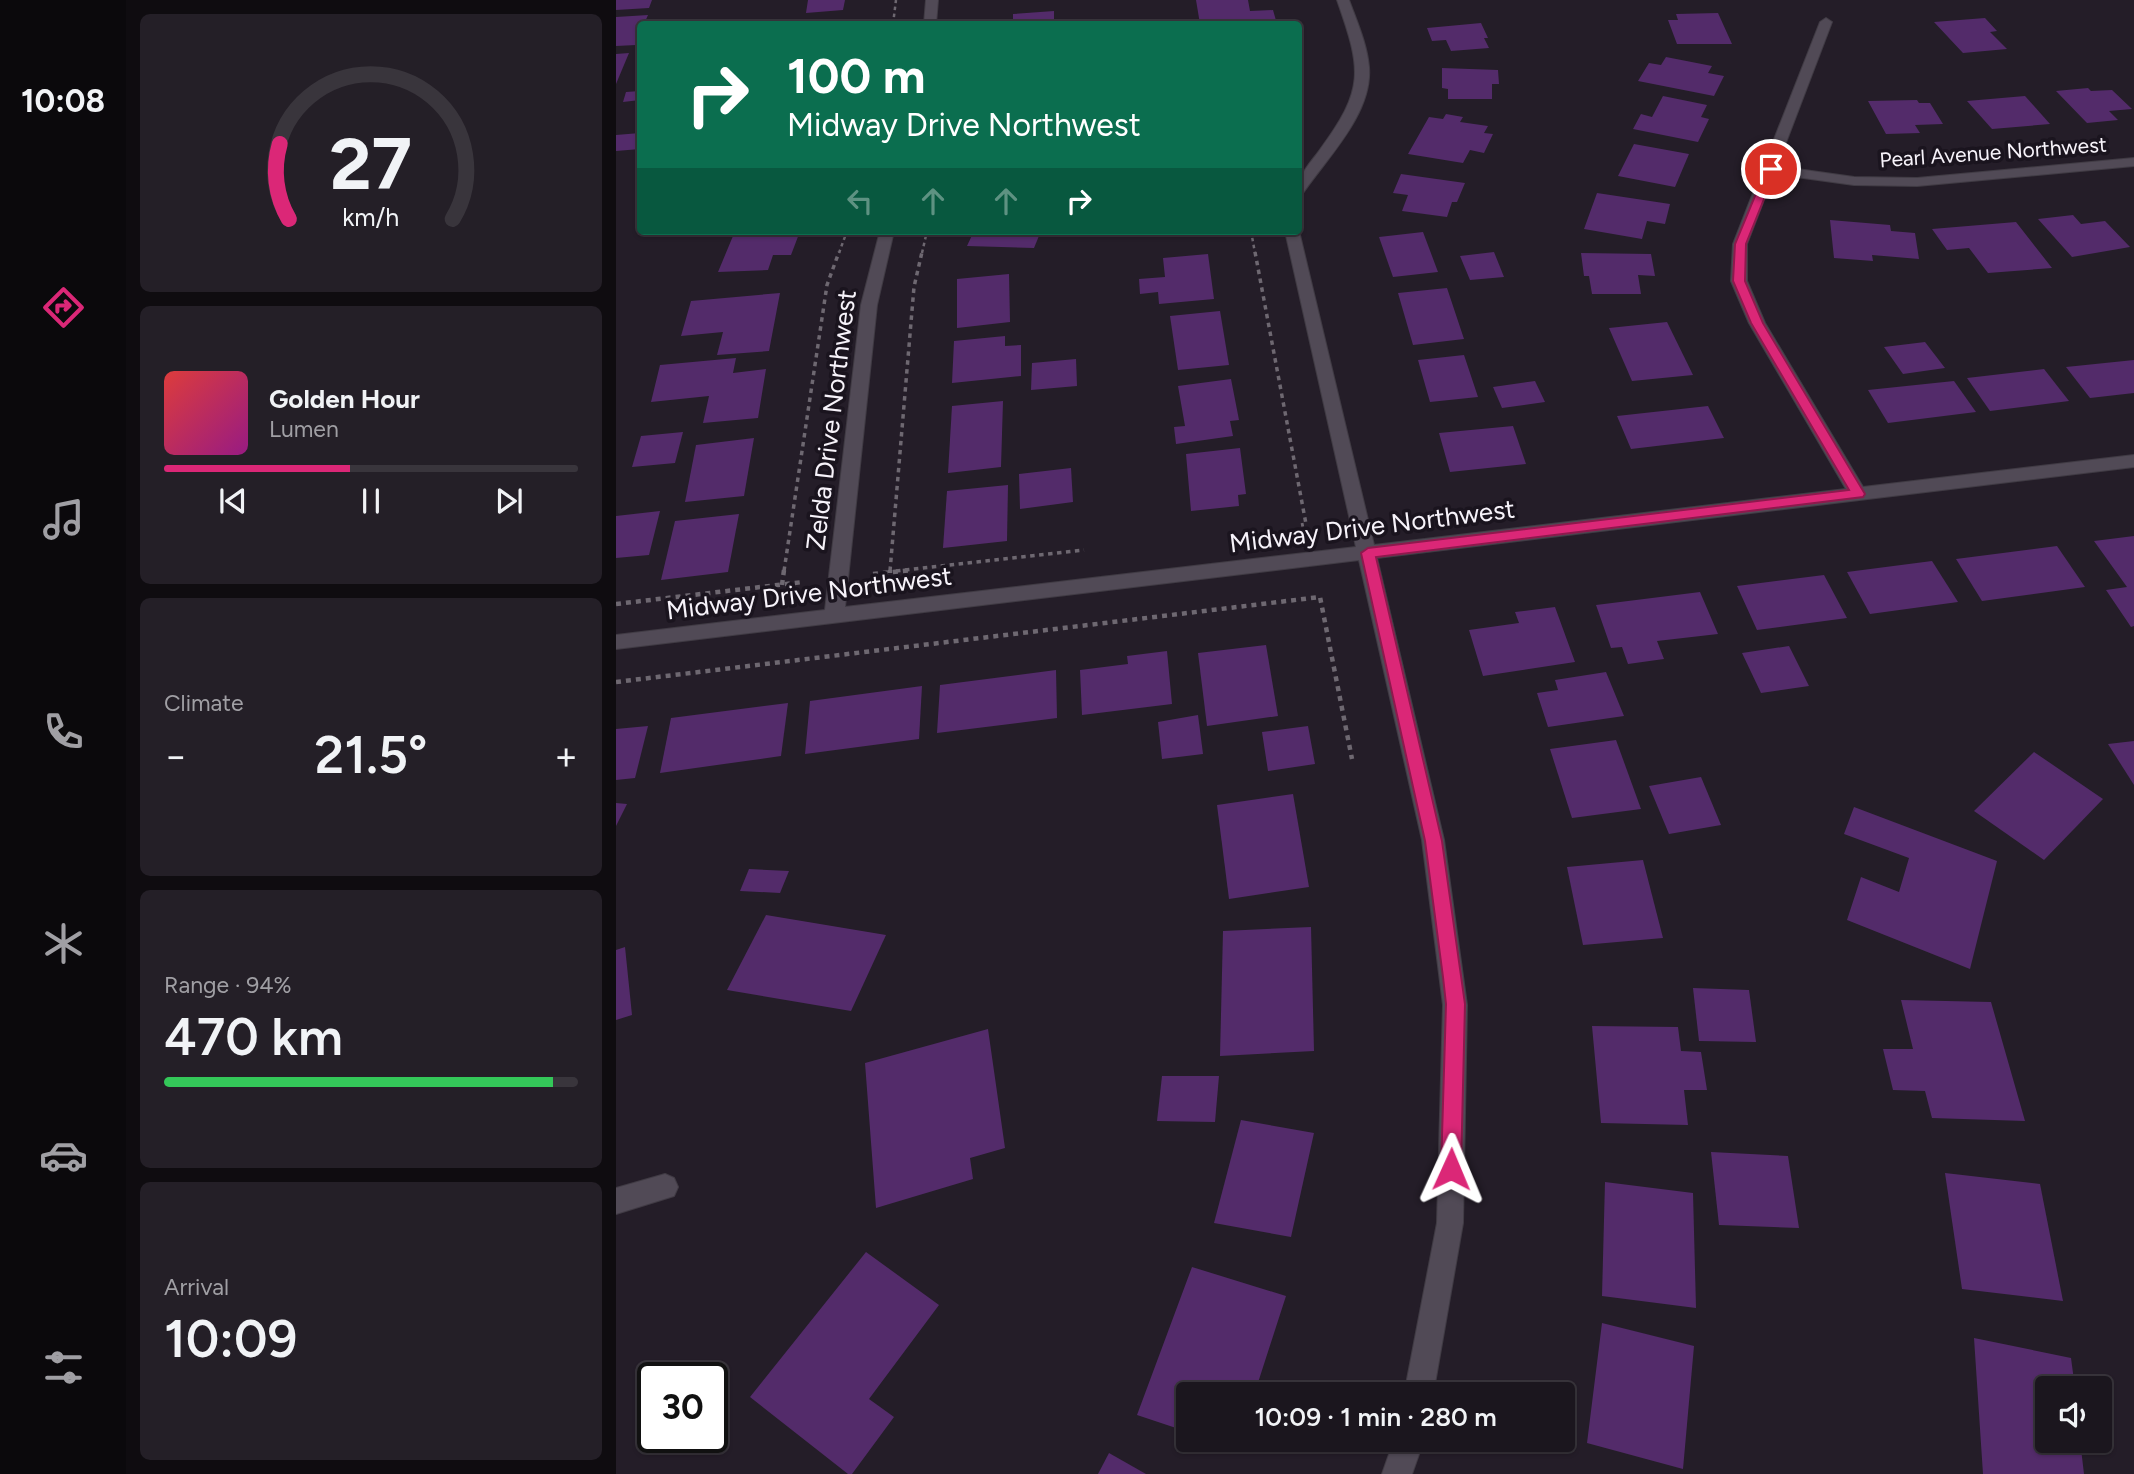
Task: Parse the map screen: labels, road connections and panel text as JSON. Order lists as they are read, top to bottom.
{
  "streets": {
    "street": ["Pearl Avenue Northwest", "Zelda Drive Northwest", "Midway Drive Northwest"]
  },
  "crossings": [
    ["Zelda Drive Northwest", "Midway Drive Northwest"]
  ],
  "page": {
    "tabs": "10:08",
    "turn": ["100 m", "Midway Drive Northwest"],
    "song": ["Golden Hour", "Lumen"],
    "tile": [
      "Climate",
      ["Range · 94%", "470 km"],
      ["Arrival", "10:09"]
    ],
    "heat": ["−", "21.5°", "+"],
    "limit": "30",
    "trip": "10:09 · 1 min · 280 m",
    "gauge": ["27", "km/h"]
  }
}
